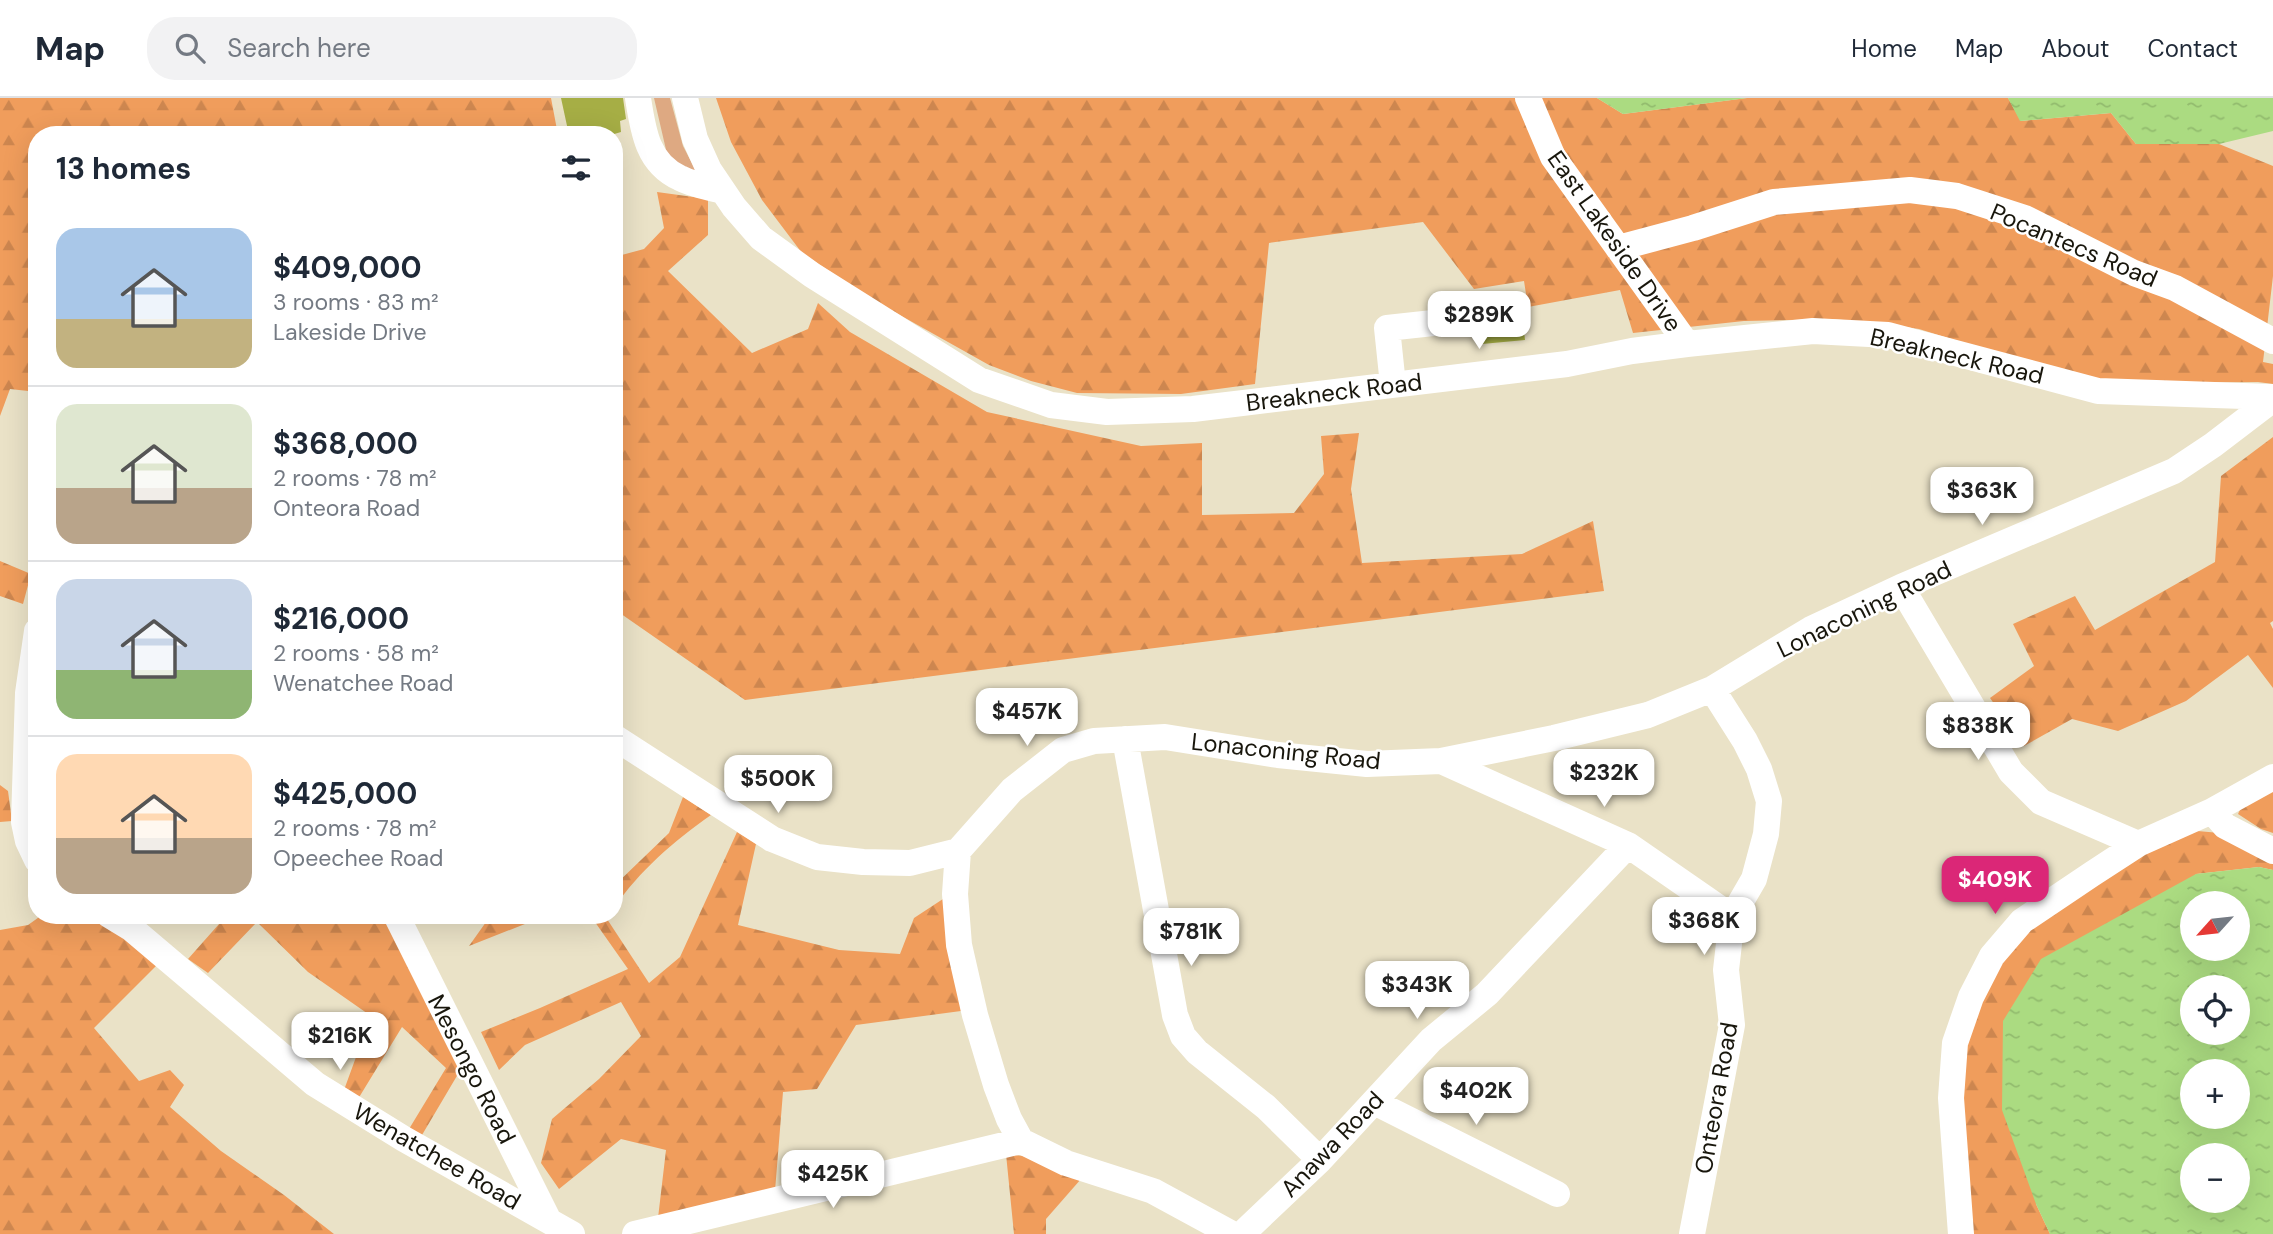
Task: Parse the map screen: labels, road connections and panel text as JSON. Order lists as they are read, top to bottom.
{
  "streets": {
    "street": [
      "East Lakeside Drive",
      "Pocantecs Road",
      "Breakneck Road",
      "Lonaconing Road",
      "Mesongo Road",
      "Onteora Road",
      "Anawa Road",
      "Wenatchee Road"
    ]
  },
  "crossings": [
    ["East Lakeside Drive", "Pocantecs Road"],
    ["East Lakeside Drive", "Breakneck Road"],
    ["Breakneck Road", "Lonaconing Road"],
    ["Lonaconing Road", "Onteora Road"],
    ["Mesongo Road", "Wenatchee Road"]
  ],
  "north": "bottom left",
  "page": {
    "header": "Map",
    "search": "Search here",
    "nav": [
      "Home",
      "Map",
      "About",
      "Contact"
    ],
    "heading": "13 homes",
    "list": [
      {
        "name": "$409,000",
        "note": "3 rooms · 83 m² · Lakeside Drive"
      },
      {
        "name": "$368,000",
        "note": "2 rooms · 78 m² · Onteora Road"
      },
      {
        "name": "$216,000",
        "note": "2 rooms · 58 m² · Wenatchee Road"
      },
      {
        "name": "$425,000",
        "note": "2 rooms · 78 m² · Opeechee Road"
      }
    ],
    "price": [
      "$289K",
      "$363K",
      "$457K",
      "$838K",
      "$232K",
      "$500K",
      "$409K",
      "$368K",
      "$781K",
      "$343K",
      "$216K",
      "$402K",
      "$425K"
    ],
    "map_buttons": ["+", "−"]
  }
}
